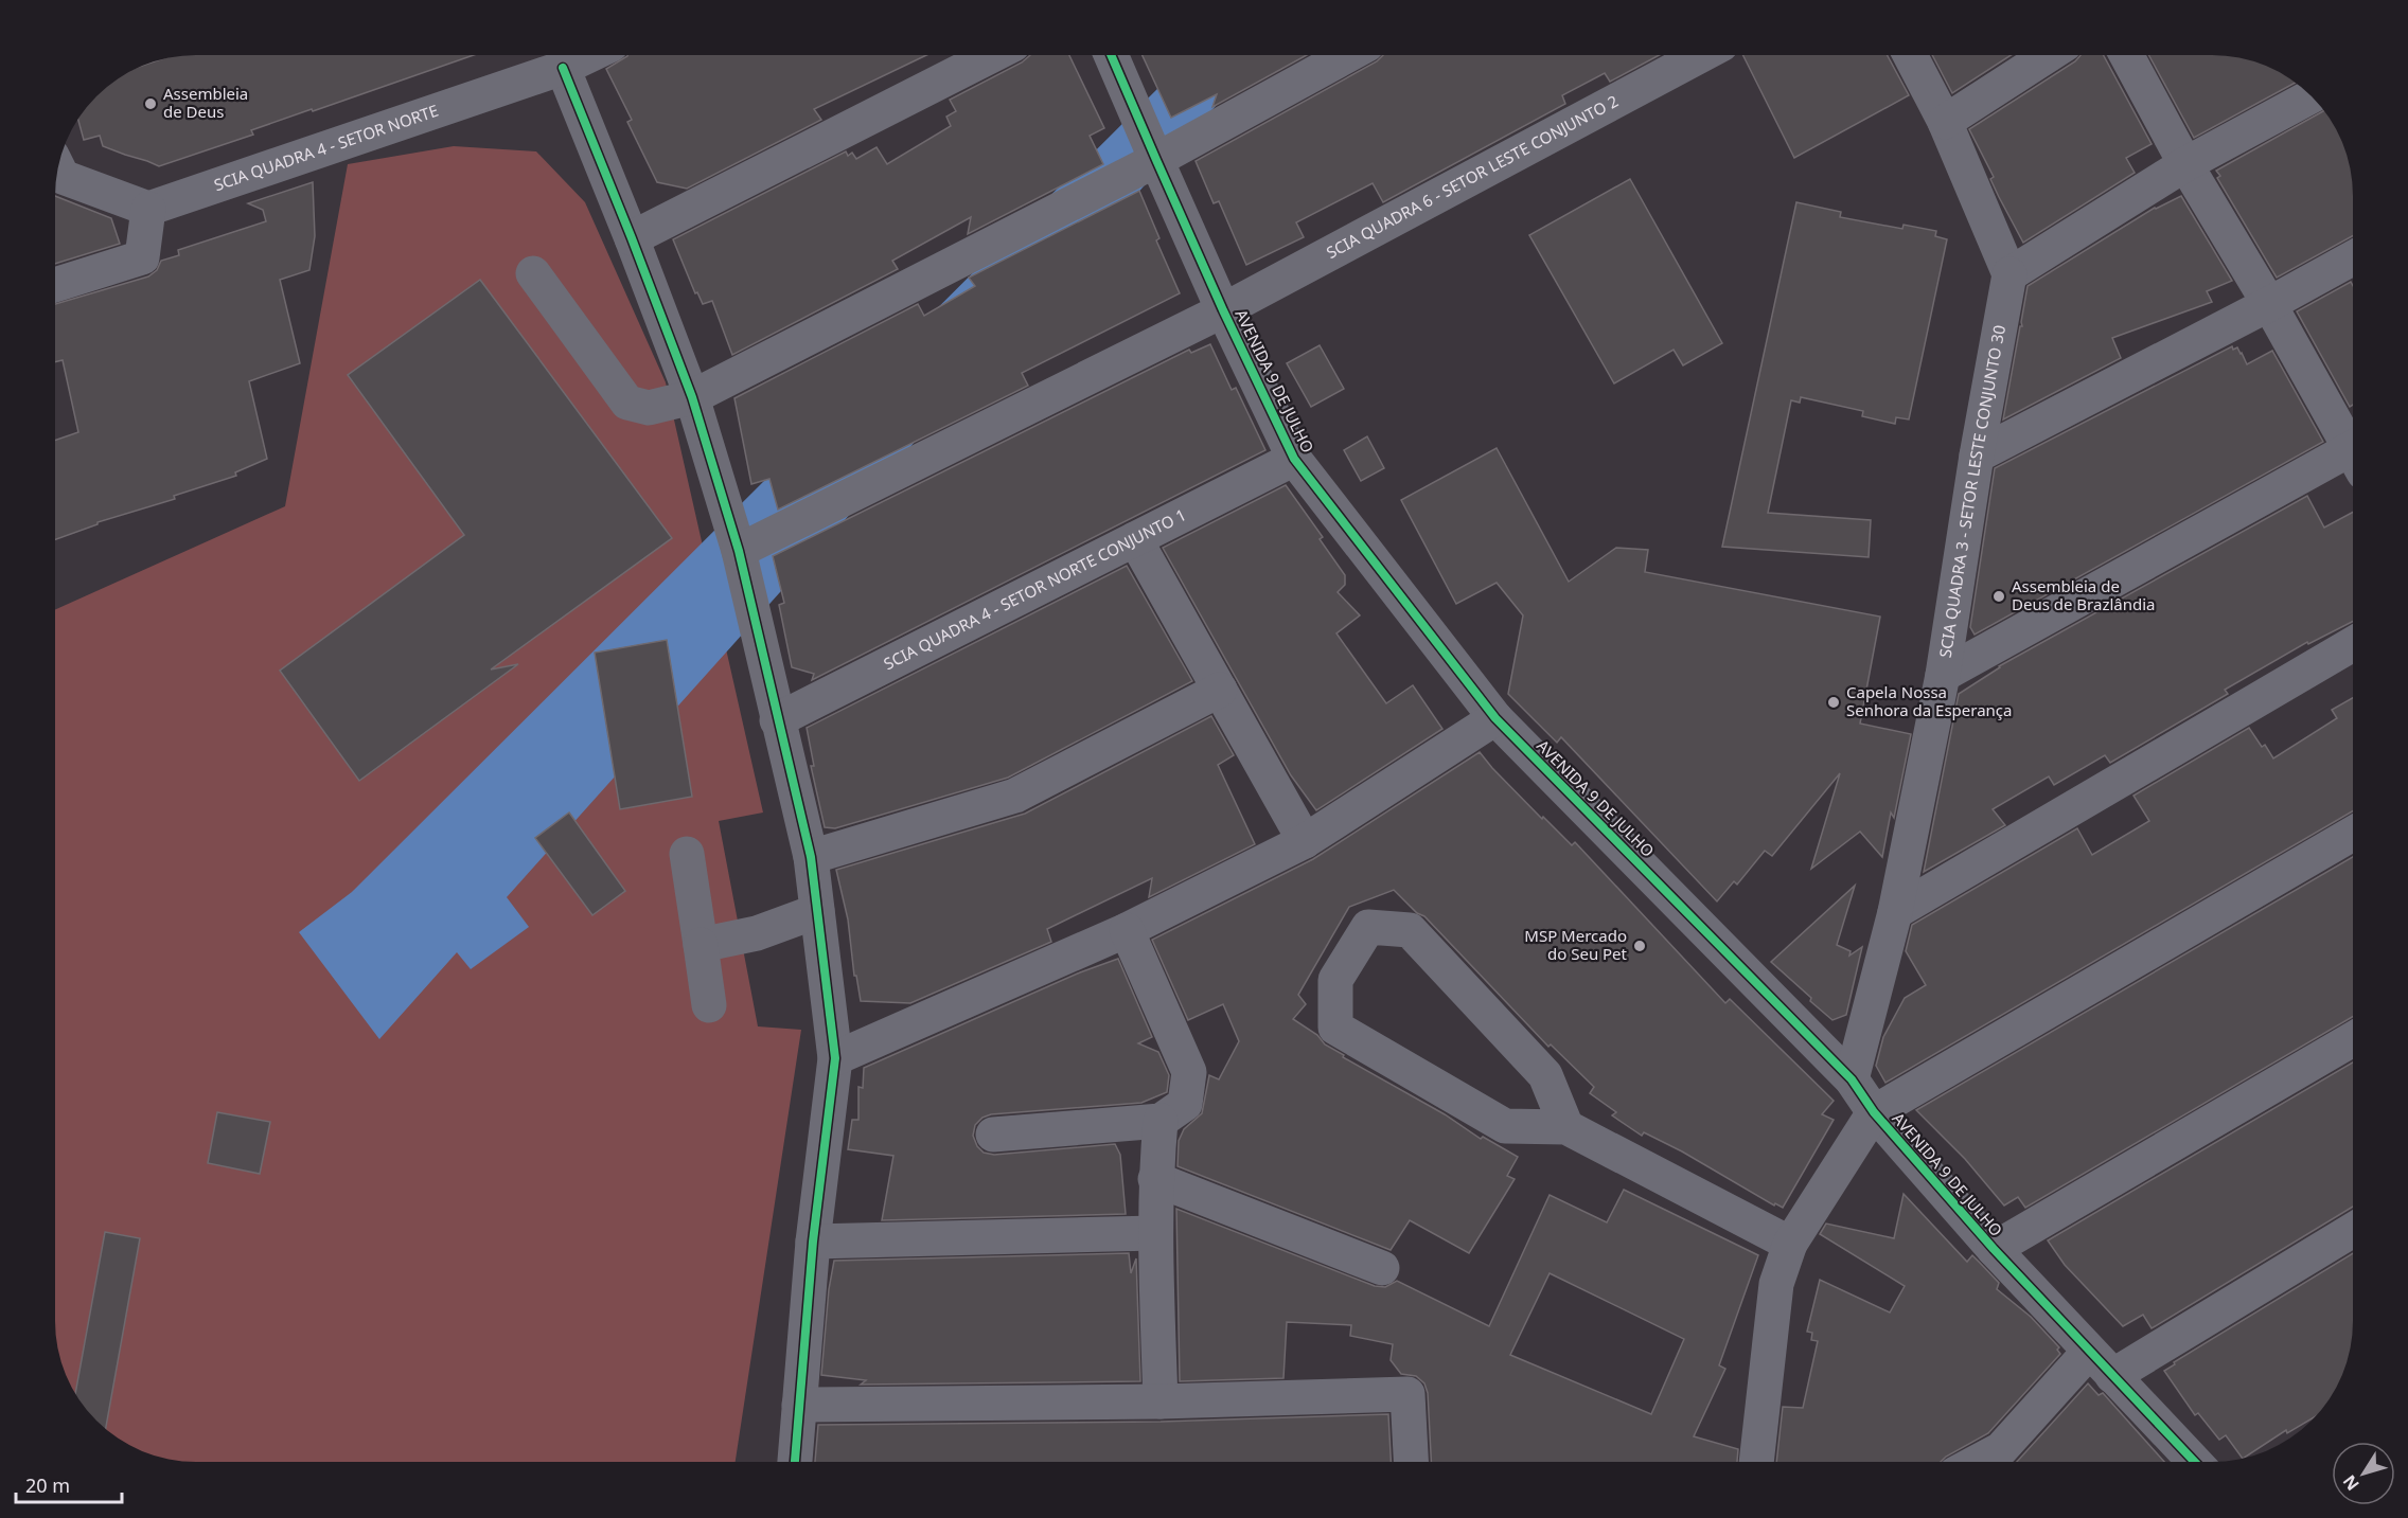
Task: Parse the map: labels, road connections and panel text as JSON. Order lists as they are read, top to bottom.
{
  "streets": {
    "street": [
      "SCIA QUADRA 4 - SETOR NORTE",
      "SCIA QUADRA 6 - SETOR LESTE CONJUNTO 2",
      "AVENIDA 9 DE JULHO",
      "SCIA QUADRA 3 - SETOR LESTE CONJUNTO 30",
      "SCIA QUADRA 4 - SETOR NORTE CONJUNTO 1"
    ]
  },
  "crossings": [
    ["SCIA QUADRA 6 - SETOR LESTE CONJUNTO 2", "AVENIDA 9 DE JULHO"],
    ["AVENIDA 9 DE JULHO", "SCIA QUADRA 3 - SETOR LESTE CONJUNTO 30"],
    ["AVENIDA 9 DE JULHO", "SCIA QUADRA 4 - SETOR NORTE CONJUNTO 1"]
  ],
  "places": [
    "Assembleia de Deus",
    "Assembleia de Deus de Brazlândia",
    "Capela Nossa Senhora da Esperança",
    "MSP Mercado do Seu Pet"
  ],
  "scale_bar": "20 m",
  "north": "bottom left"
}
